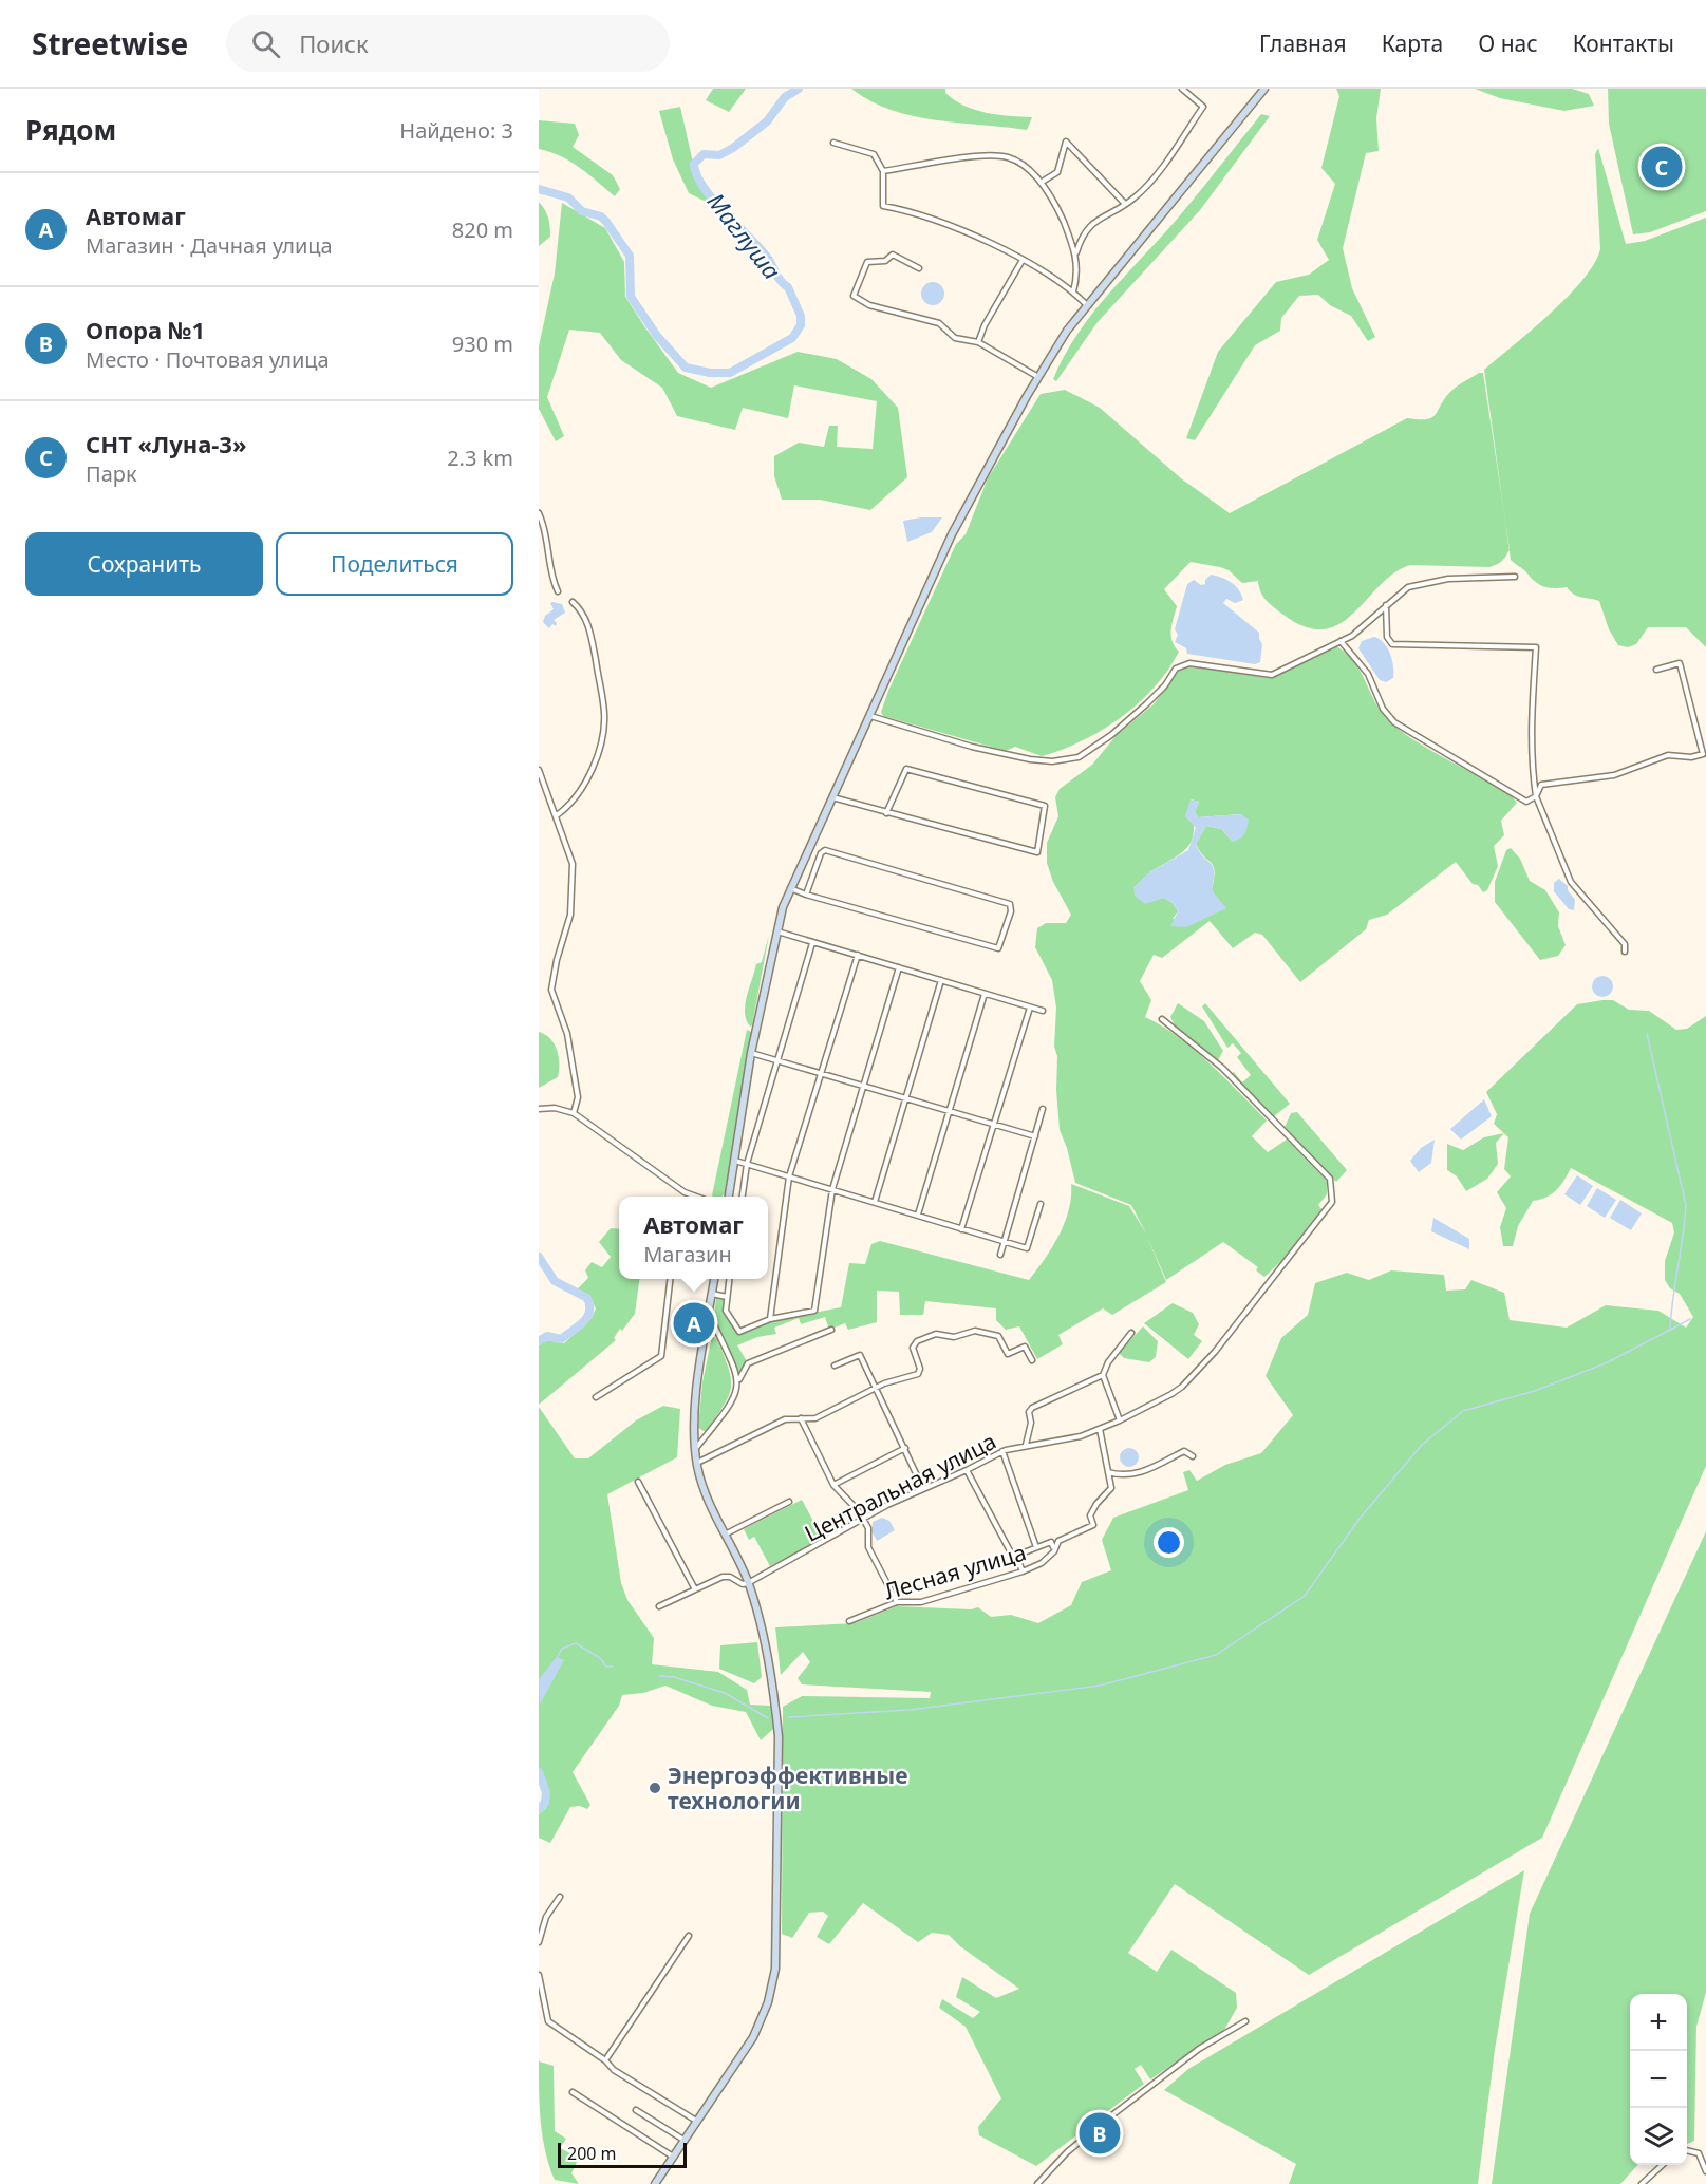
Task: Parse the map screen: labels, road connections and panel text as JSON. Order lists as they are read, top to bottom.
{
  "streets": {
    "street": ["Центральная улица", "Лесная улица"]
  },
  "water": ["Маглуша"],
  "places": ["Энергоэффективные технологии"],
  "scale_bar": "200 m",
  "page": {
    "header": "Streetwise",
    "search": "Поиск",
    "nav": [
      "Главная",
      "Карта",
      "О нас",
      "Контакты"
    ],
    "heading": ["Рядом", "Найдено: 3"],
    "pins": ["C", "A", "B"],
    "list": [
      {
        "mark": "A",
        "name": "Автомаг",
        "note": "Магазин · Дачная улица",
        "value": "820 m"
      },
      {
        "mark": "B",
        "name": "Опора №1",
        "note": "Место · Почтовая улица",
        "value": "930 m"
      },
      {
        "mark": "C",
        "name": "СНТ «Луна-3»",
        "note": "Парк",
        "value": "2.3 km"
      }
    ],
    "buttons": ["Сохранить", "Поделиться"],
    "popup": ["Автомаг", "Магазин"],
    "map_buttons": ["+", "−"],
    "scale": "200 m"
  }
}
